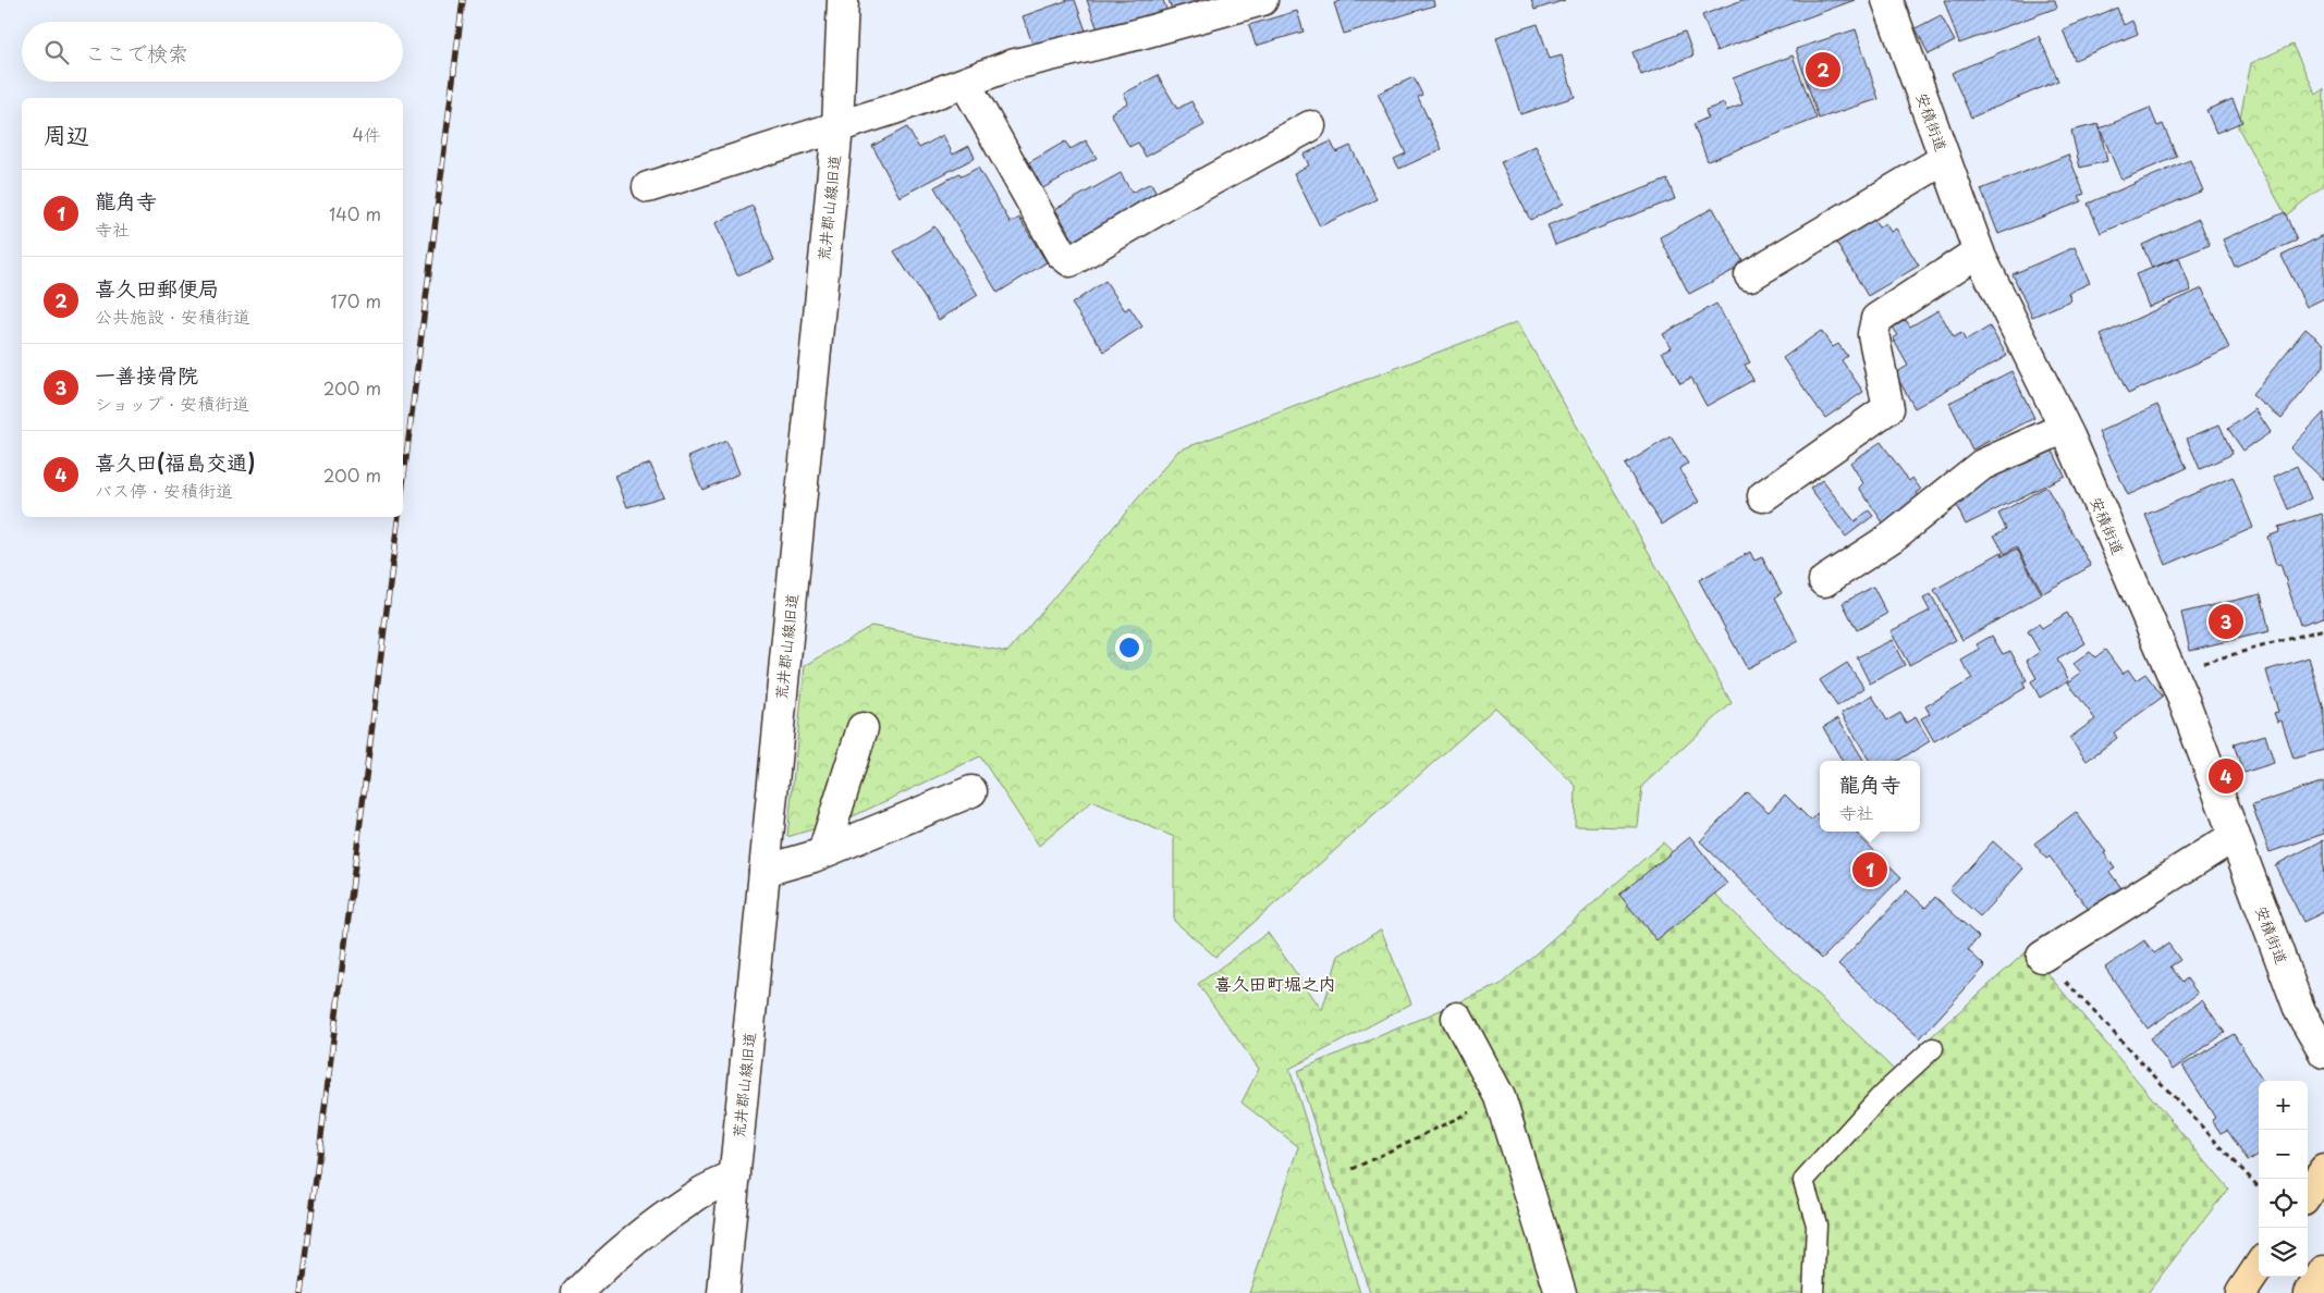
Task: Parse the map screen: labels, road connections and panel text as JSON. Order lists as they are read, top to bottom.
{
  "streets": {
    "street": ["安積街道", "荒井郡山線旧道"]
  },
  "districts": ["喜久田町堀之内"],
  "page": {
    "search": "ここで検索",
    "pins": [
      "2",
      "3",
      "4",
      "1"
    ],
    "heading": ["周辺", "4件"],
    "list": [
      {
        "mark": "1",
        "name": "龍角寺",
        "note": "寺社",
        "value": "140 m"
      },
      {
        "mark": "2",
        "name": "喜久田郵便局",
        "note": "公共施設 · 安積街道",
        "value": "170 m"
      },
      {
        "mark": "3",
        "name": "一善接骨院",
        "note": "ショップ · 安積街道",
        "value": "200 m"
      },
      {
        "mark": "4",
        "name": "喜久田(福島交通)",
        "note": "バス停 · 安積街道",
        "value": "200 m"
      }
    ],
    "popup": ["龍角寺", "寺社"],
    "map_buttons": ["+", "−"]
  }
}
